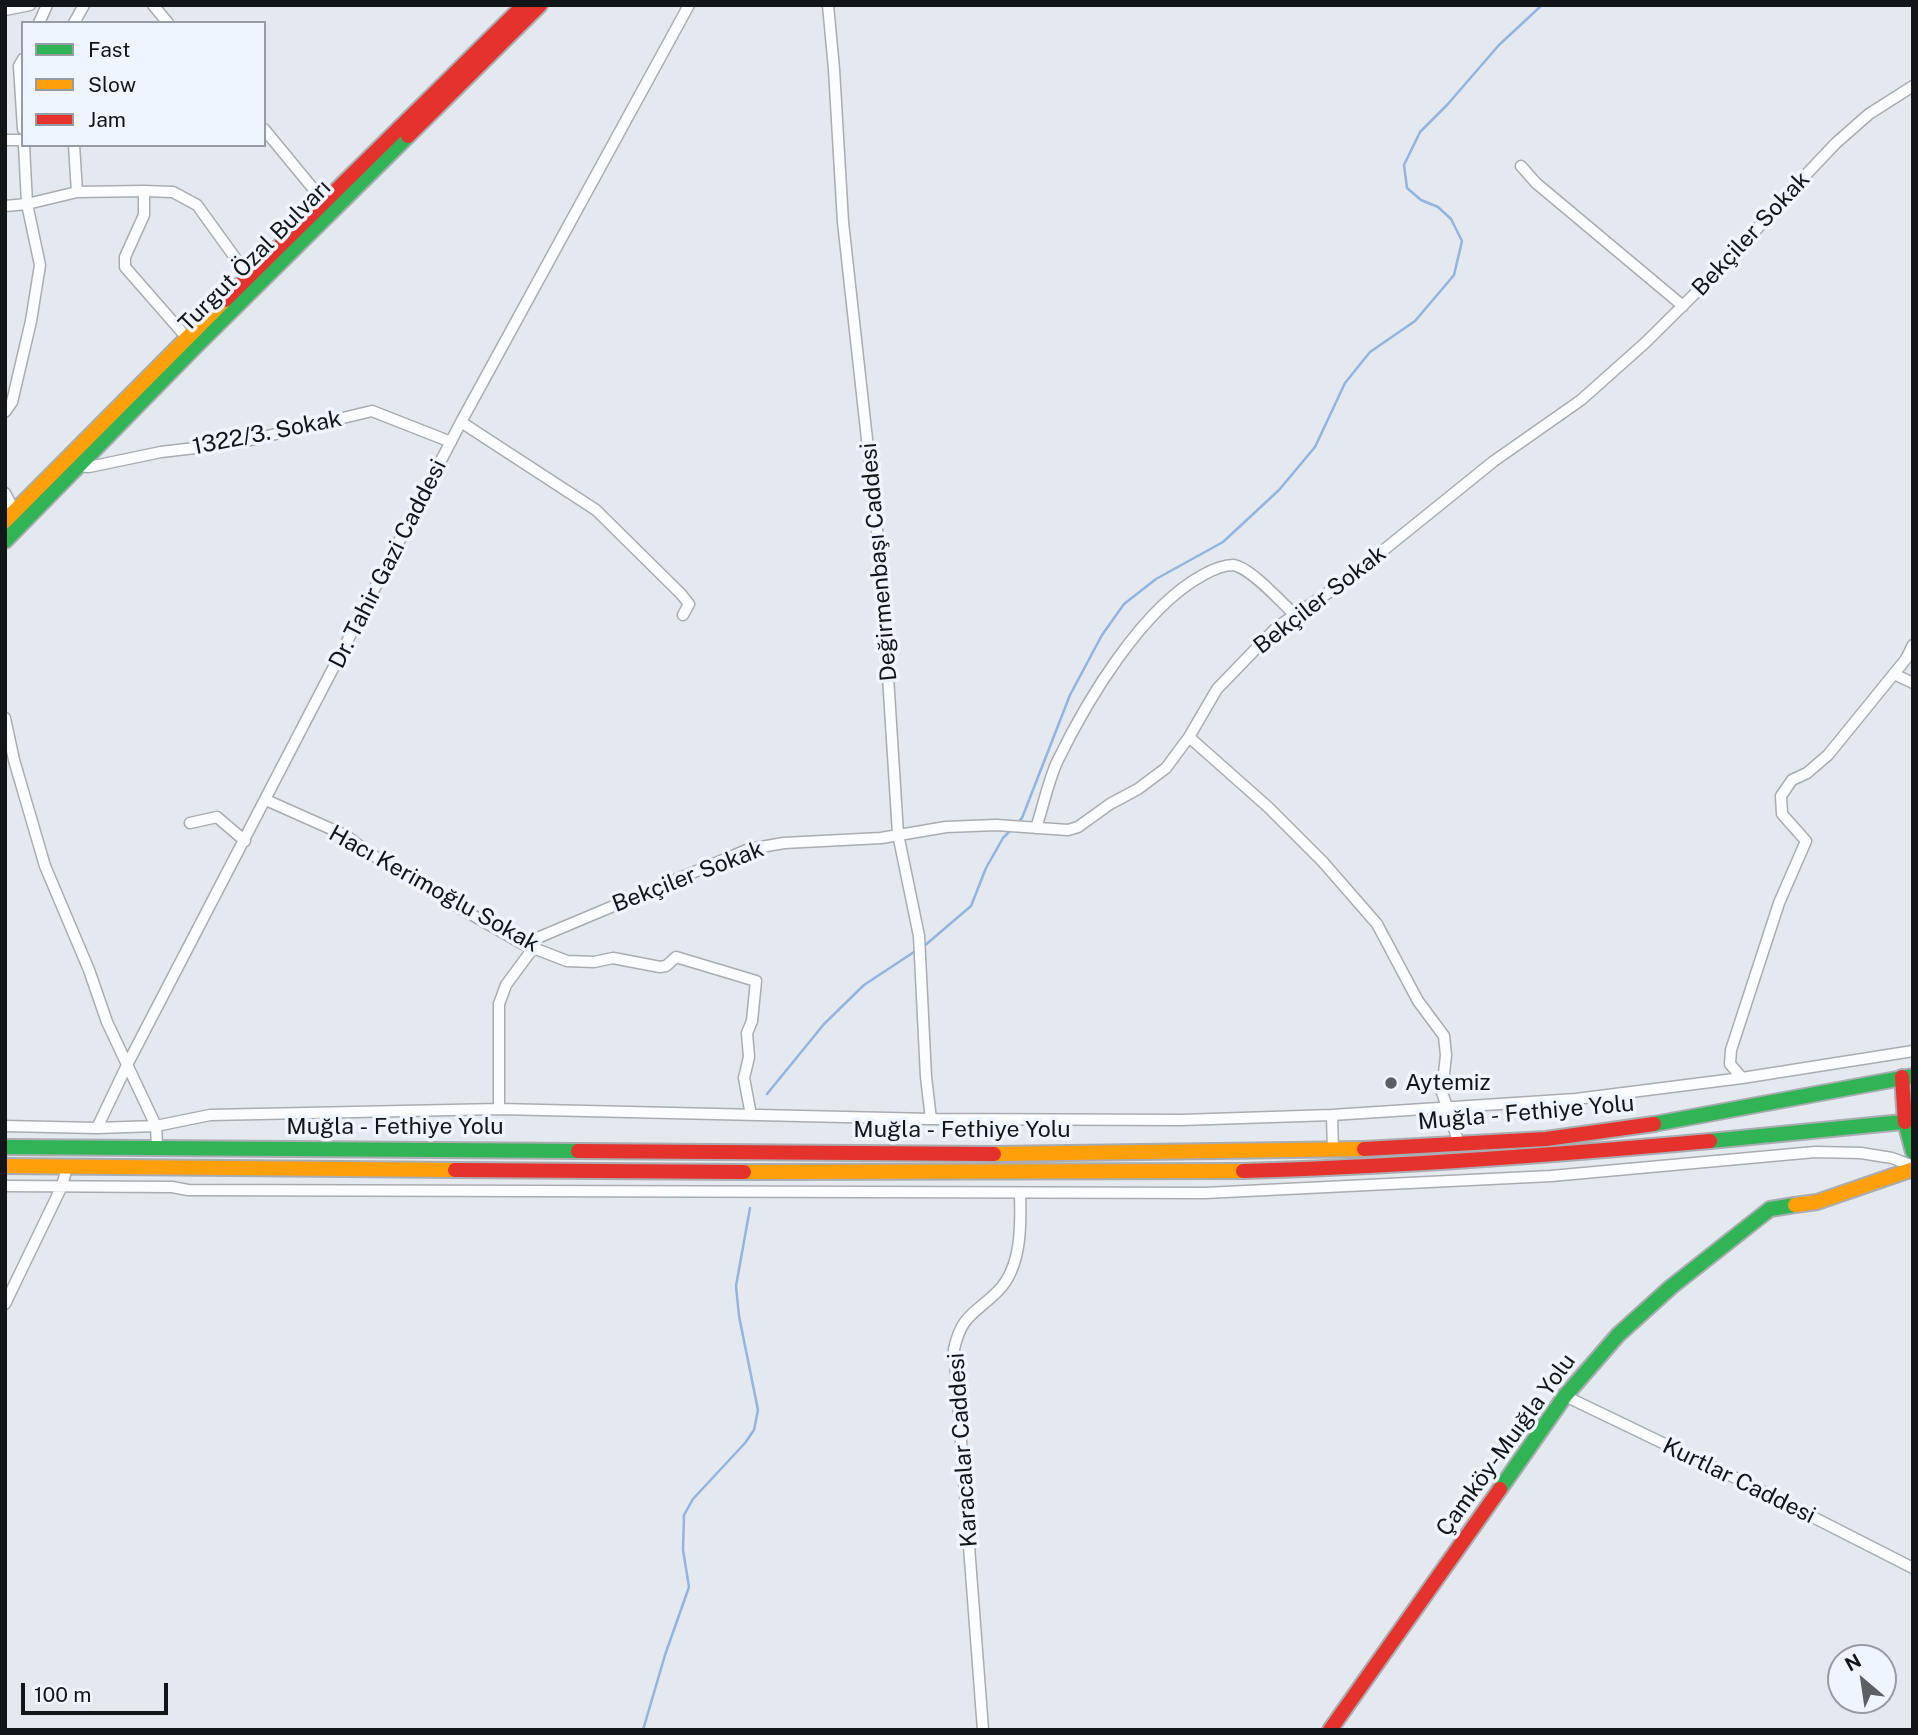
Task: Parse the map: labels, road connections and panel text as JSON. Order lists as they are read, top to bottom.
{
  "streets": {
    "main road": ["Turgut Özal Bulvarı", "Muğla - Fethiye Yolu", "Çamköy-Muığla Yolu"],
    "street": [
      "Bekçiler Sokak",
      "1322/3. Sokak",
      "Değirmenbaşı Caddesi",
      "Dr. Tahir Gazi Caddesi",
      "Hacı Kerimoğlu Sokak",
      "Karacalar Caddesi",
      "Kurtlar Caddesi"
    ]
  },
  "crossings": [
    ["Bekçiler Sokak", "Değirmenbaşı Caddesi"],
    ["Bekçiler Sokak", "Hacı Kerimoğlu Sokak"],
    ["Turgut Özal Bulvarı", "1322/3. Sokak"],
    ["1322/3. Sokak", "Dr. Tahir Gazi Caddesi"],
    ["Dr. Tahir Gazi Caddesi", "Hacı Kerimoğlu Sokak"],
    ["Çamköy-Muığla Yolu", "Kurtlar Caddesi"]
  ],
  "places": ["Aytemiz"],
  "legend": ["Fast", "Slow", "Jam"],
  "scale_bar": "100 m",
  "north": "top left"
}
